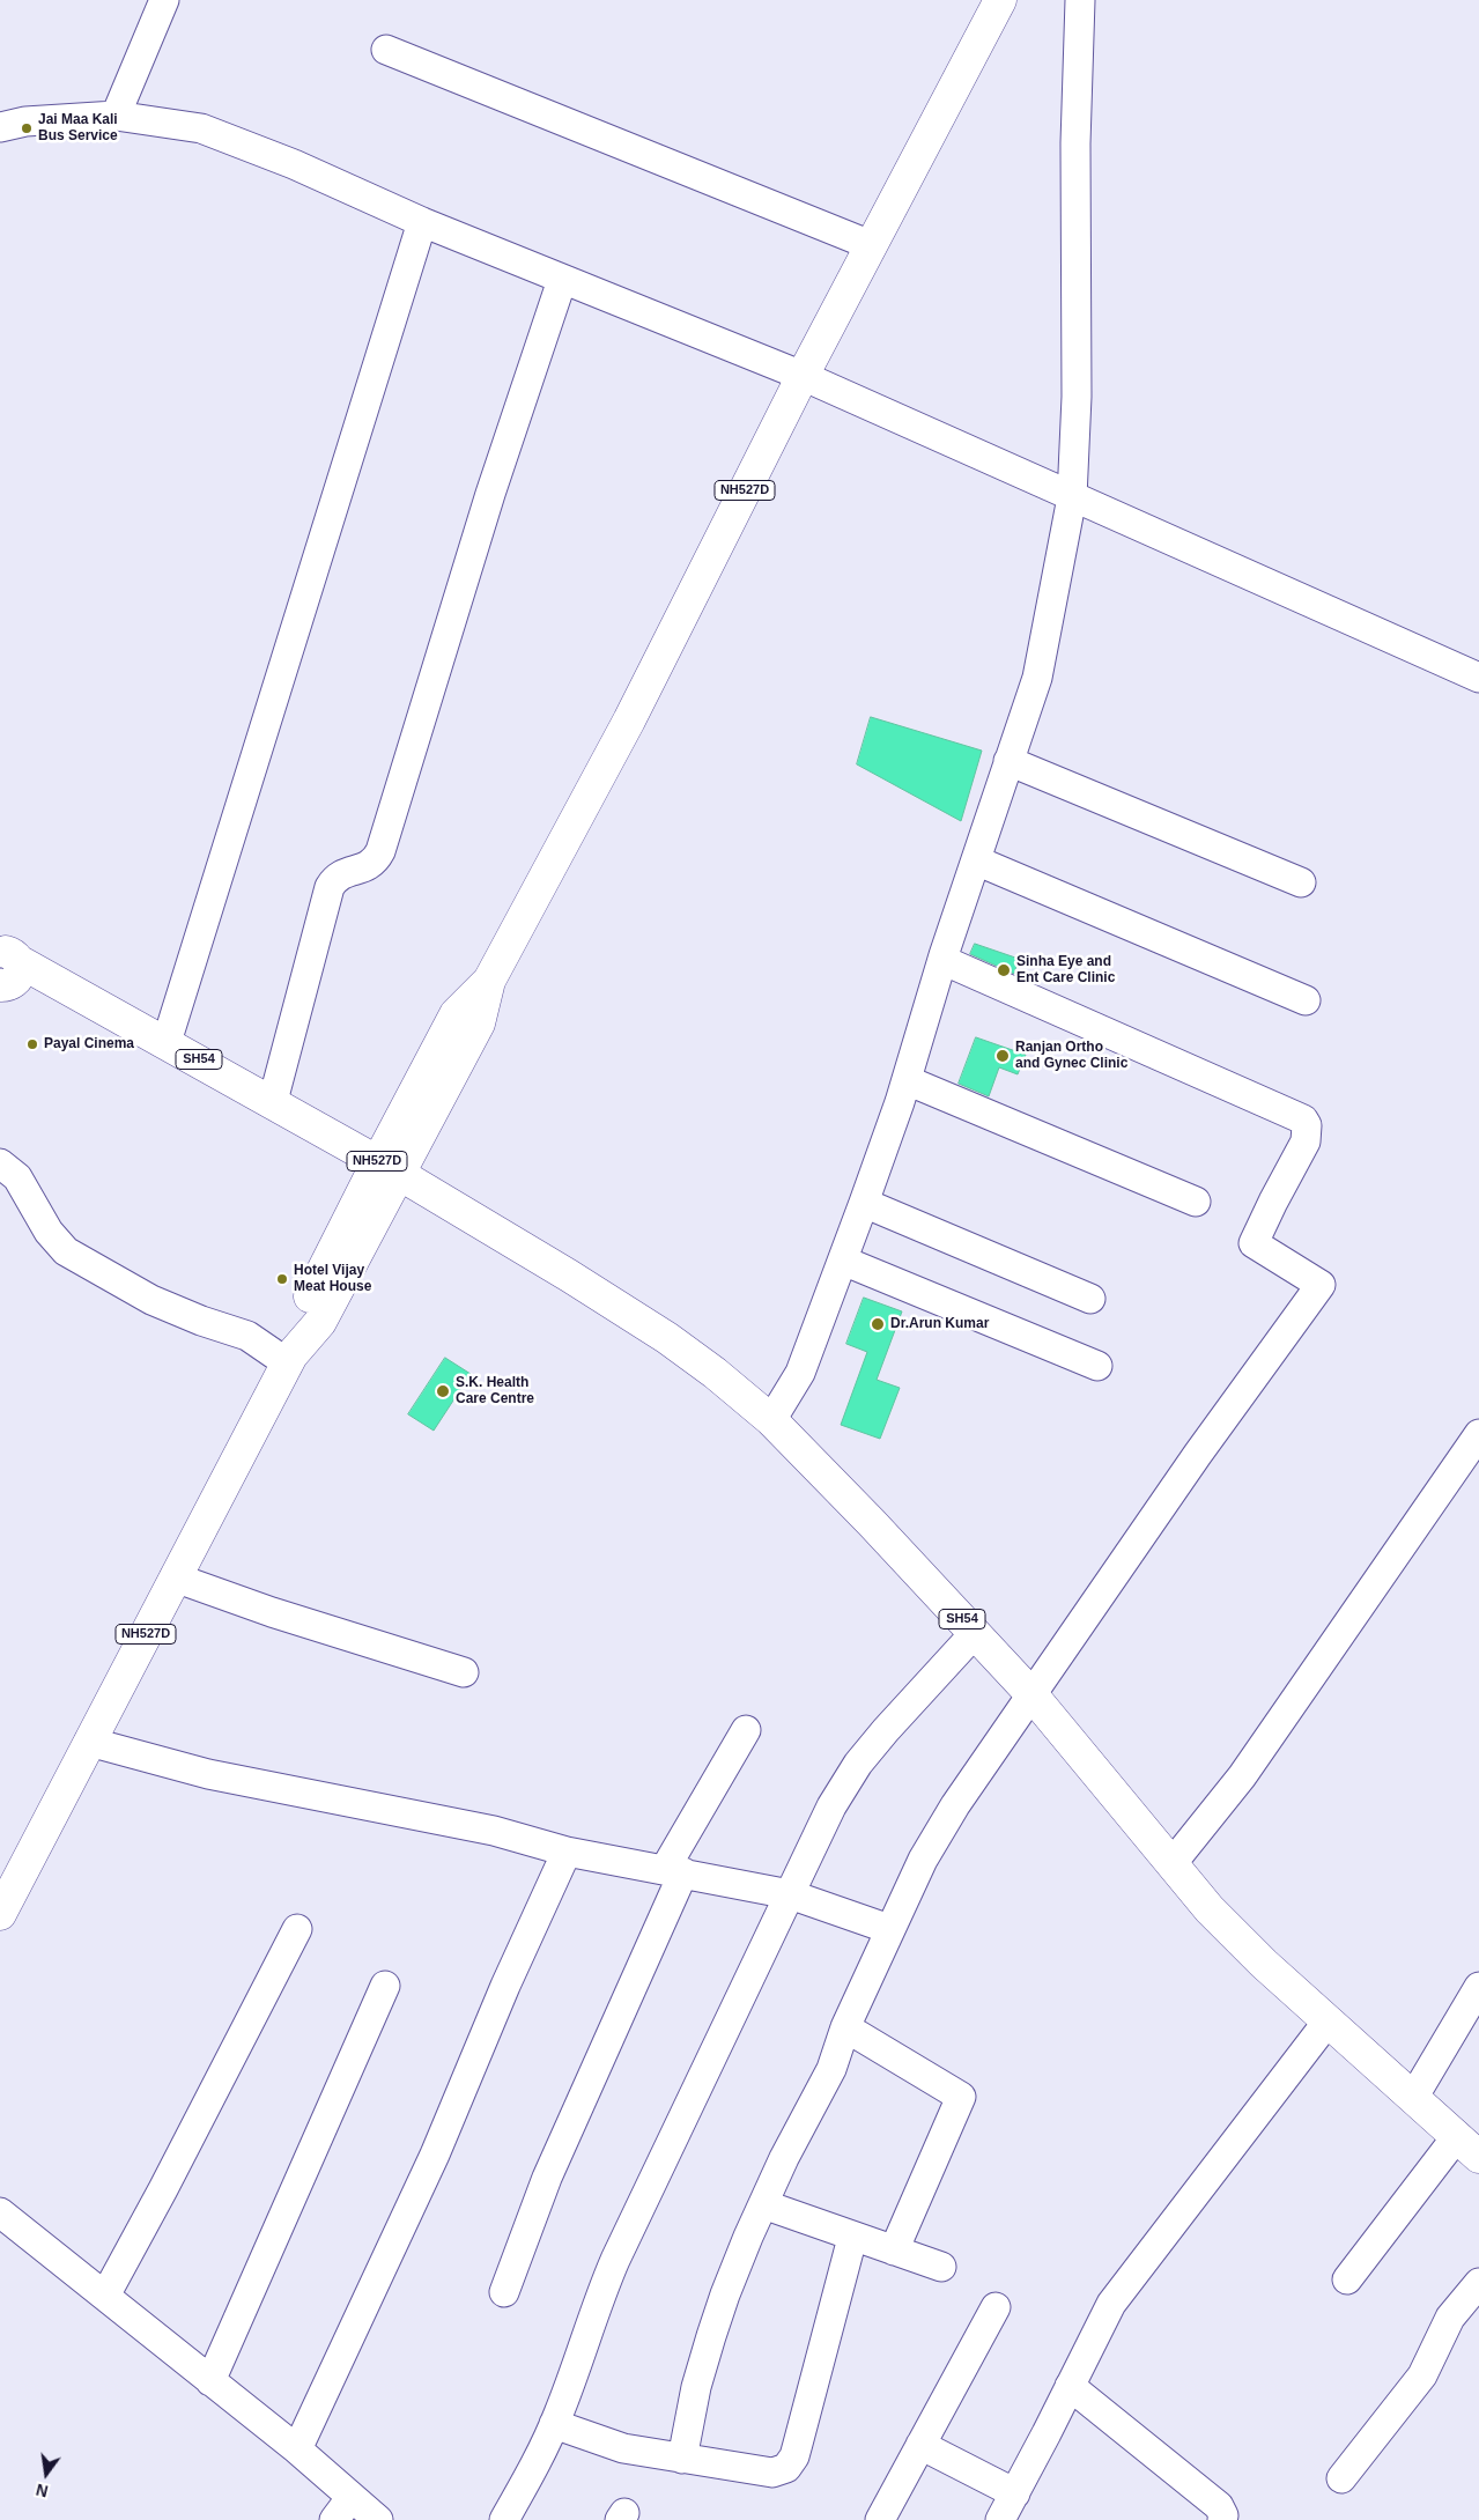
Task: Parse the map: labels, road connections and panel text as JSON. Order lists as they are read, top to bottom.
{
  "streets": {
    "main road": ["NH527D", "SH54"]
  },
  "crossings": [
    ["NH527D", "SH54"]
  ],
  "places": [
    "Jai Maa Kali Bus Service",
    "Sinha Eye and Ent Care Clinic",
    "Payal Cinema",
    "Ranjan Ortho and Gynec Clinic",
    "Hotel Vijay Meat House",
    "Dr.Arun Kumar",
    "S.K. Health Care Centre"
  ],
  "north": "bottom"
}
